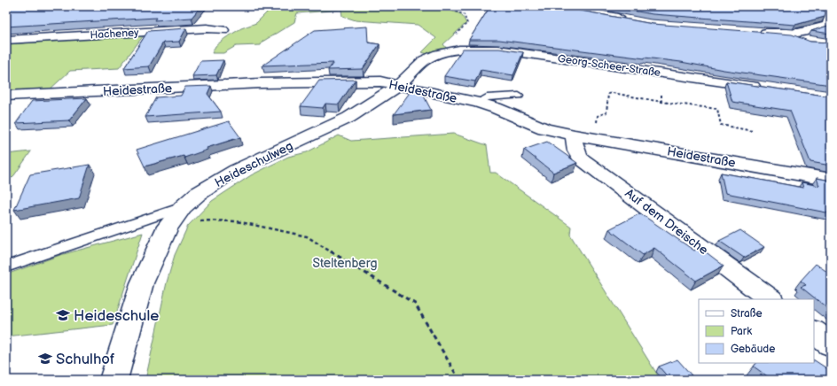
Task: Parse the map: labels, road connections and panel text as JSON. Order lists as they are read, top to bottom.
{
  "streets": {
    "street": [
      "Hacheney",
      "Georg-Scheer-Straße",
      "Heidestraße",
      "Heideschulweg",
      "Auf dem Dreische"
    ]
  },
  "crossings": [
    ["Georg-Scheer-Straße", "Heidestraße"],
    ["Georg-Scheer-Straße", "Heideschulweg"],
    ["Heidestraße", "Heideschulweg"],
    ["Heidestraße", "Auf dem Dreische"]
  ],
  "parks": ["Steltenberg"],
  "places": {
    "school or university": ["Heideschule", "Schulhof"]
  },
  "legend": ["Straße", "Park", "Gebäude"]
}
